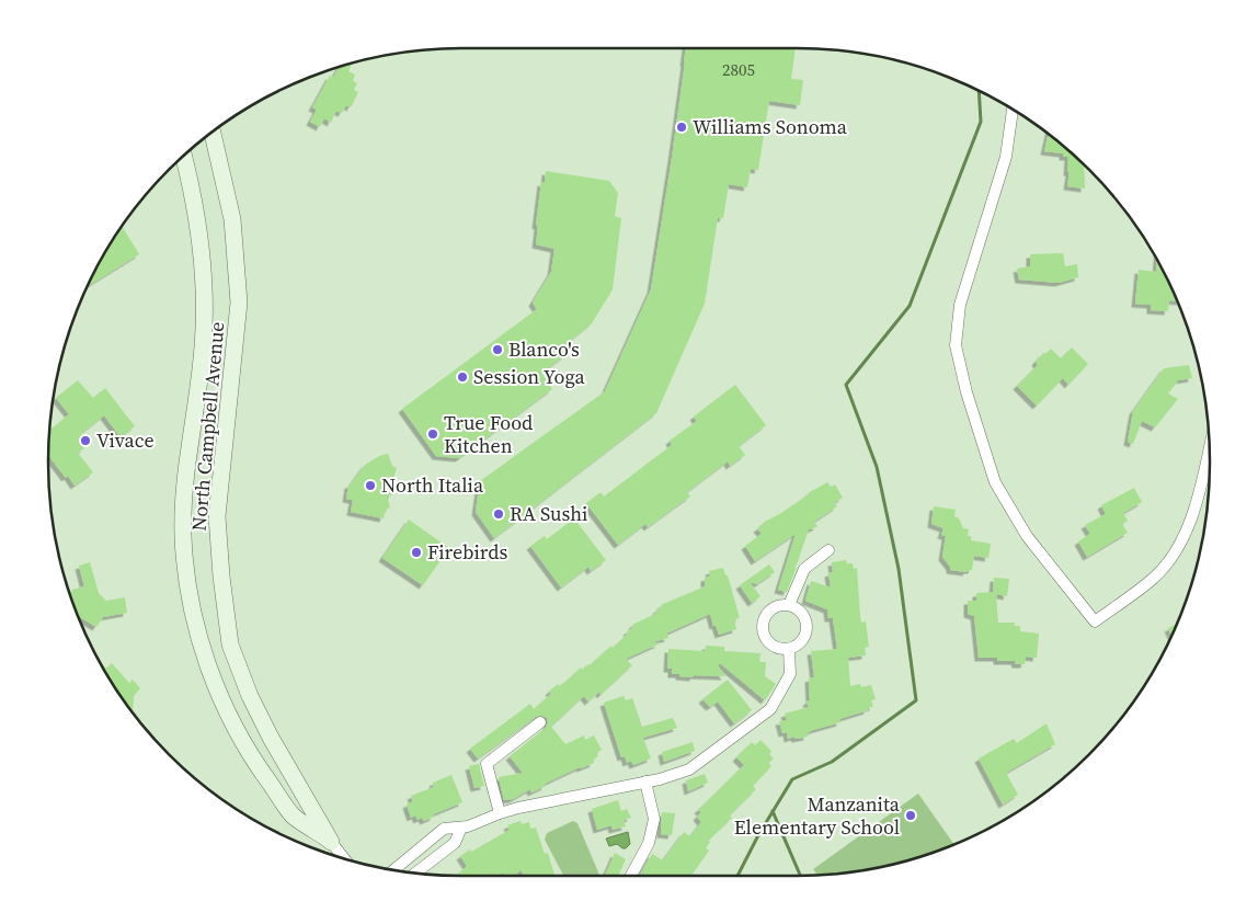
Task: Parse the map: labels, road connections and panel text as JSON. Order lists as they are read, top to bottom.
{
  "streets": {
    "street": ["North Campbell Avenue"]
  },
  "places": [
    "Williams Sonoma",
    "Blanco's",
    "Session Yoga",
    "True Food Kitchen",
    "Vivace",
    "North Italia",
    "RA Sushi",
    "Firebirds",
    "Manzanita Elementary School"
  ],
  "house_numbers": ["2805"]
}
